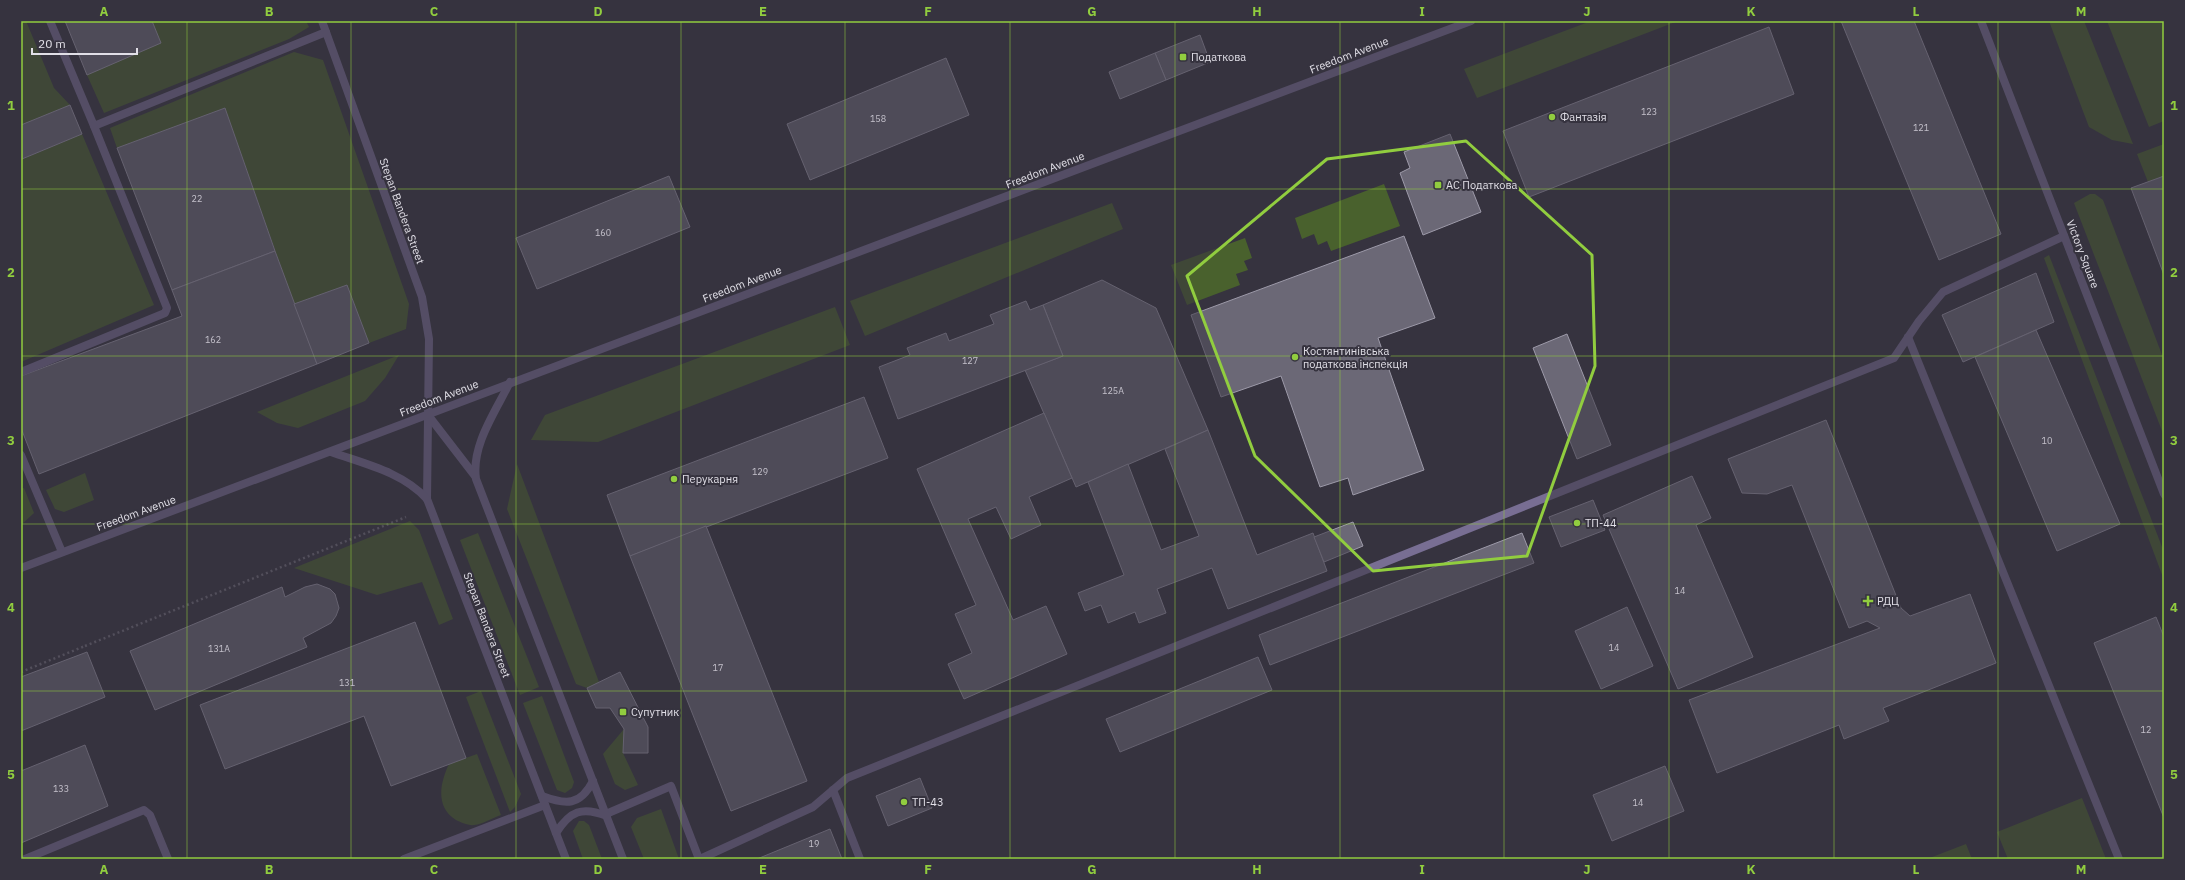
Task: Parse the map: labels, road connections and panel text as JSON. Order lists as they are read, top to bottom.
{
  "streets": {
    "street": ["Freedom Avenue", "Stepan Bandera Street", "Victory Square"]
  },
  "crossings": [
    ["Freedom Avenue", "Stepan Bandera Street"]
  ],
  "places": {
    "transit": ["Податкова", "АС Податкова", "Супутник"],
    "other": [
      "Фантазія",
      "Костянтинівська податкова інспекція",
      "Перукарня",
      "ТП-44",
      "ТП-43"
    ],
    "health": ["РДЦ"]
  },
  "house_numbers": [
    "123",
    "158",
    "121",
    "22",
    "160",
    "162",
    "127",
    "125А",
    "10",
    "129",
    "14",
    "14",
    "131А",
    "17",
    "131",
    "12",
    "133",
    "14",
    "19"
  ],
  "scale_bar": "20 m",
  "grid": {
    "columns": [
      "A",
      "B",
      "C",
      "D",
      "E",
      "F",
      "G",
      "H",
      "I",
      "J",
      "K",
      "L",
      "M"
    ],
    "rows": [
      "1",
      "2",
      "3",
      "4",
      "5"
    ]
  }
}
